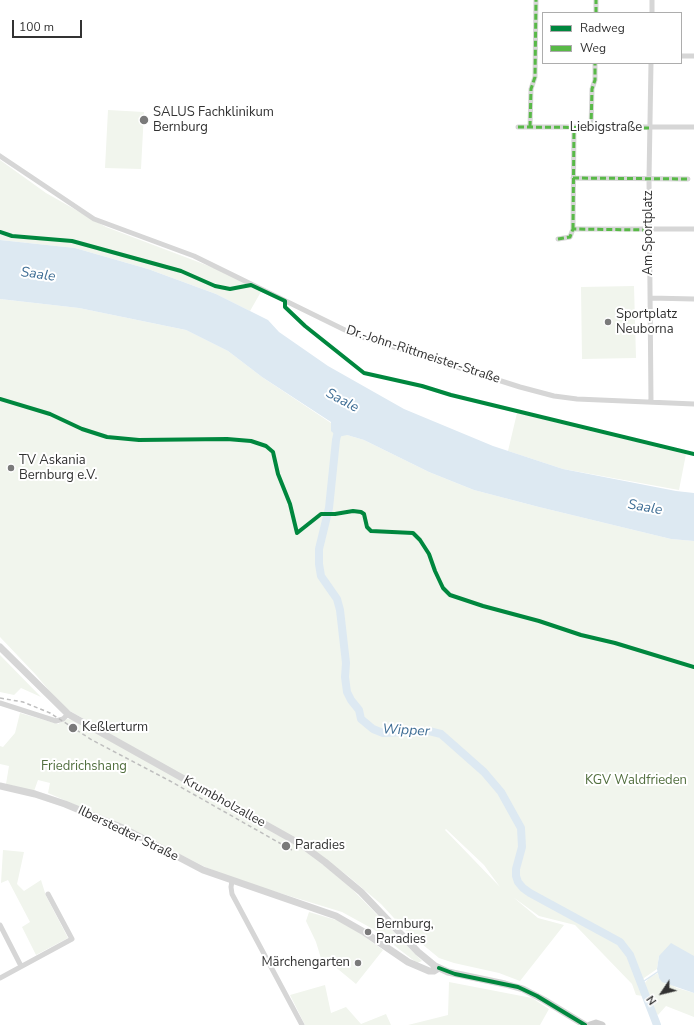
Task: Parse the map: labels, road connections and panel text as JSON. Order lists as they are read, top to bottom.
{
  "streets": {
    "street": [
      "Liebigstraße",
      "Am Sportplatz",
      "Dr.-John-Rittmeister-Straße",
      "Krumbholzallee",
      "Ilberstedter Straße"
    ]
  },
  "crossings": [
    ["Liebigstraße", "Am Sportplatz"],
    ["Am Sportplatz", "Dr.-John-Rittmeister-Straße"],
    ["Krumbholzallee", "Ilberstedter Straße"]
  ],
  "water": ["Saale", "Wipper"],
  "parks": ["Friedrichshang", "KGV Waldfrieden"],
  "places": [
    "SALUS Fachklinikum Bernburg",
    "Sportplatz Neuborna",
    "TV Askania Bernburg e.V.",
    "Keßlerturm",
    "Paradies",
    "Bernburg, Paradies",
    "Märchengarten"
  ],
  "legend": ["Radweg", "Weg"],
  "scale_bar": "100 m",
  "north": "bottom left"
}
